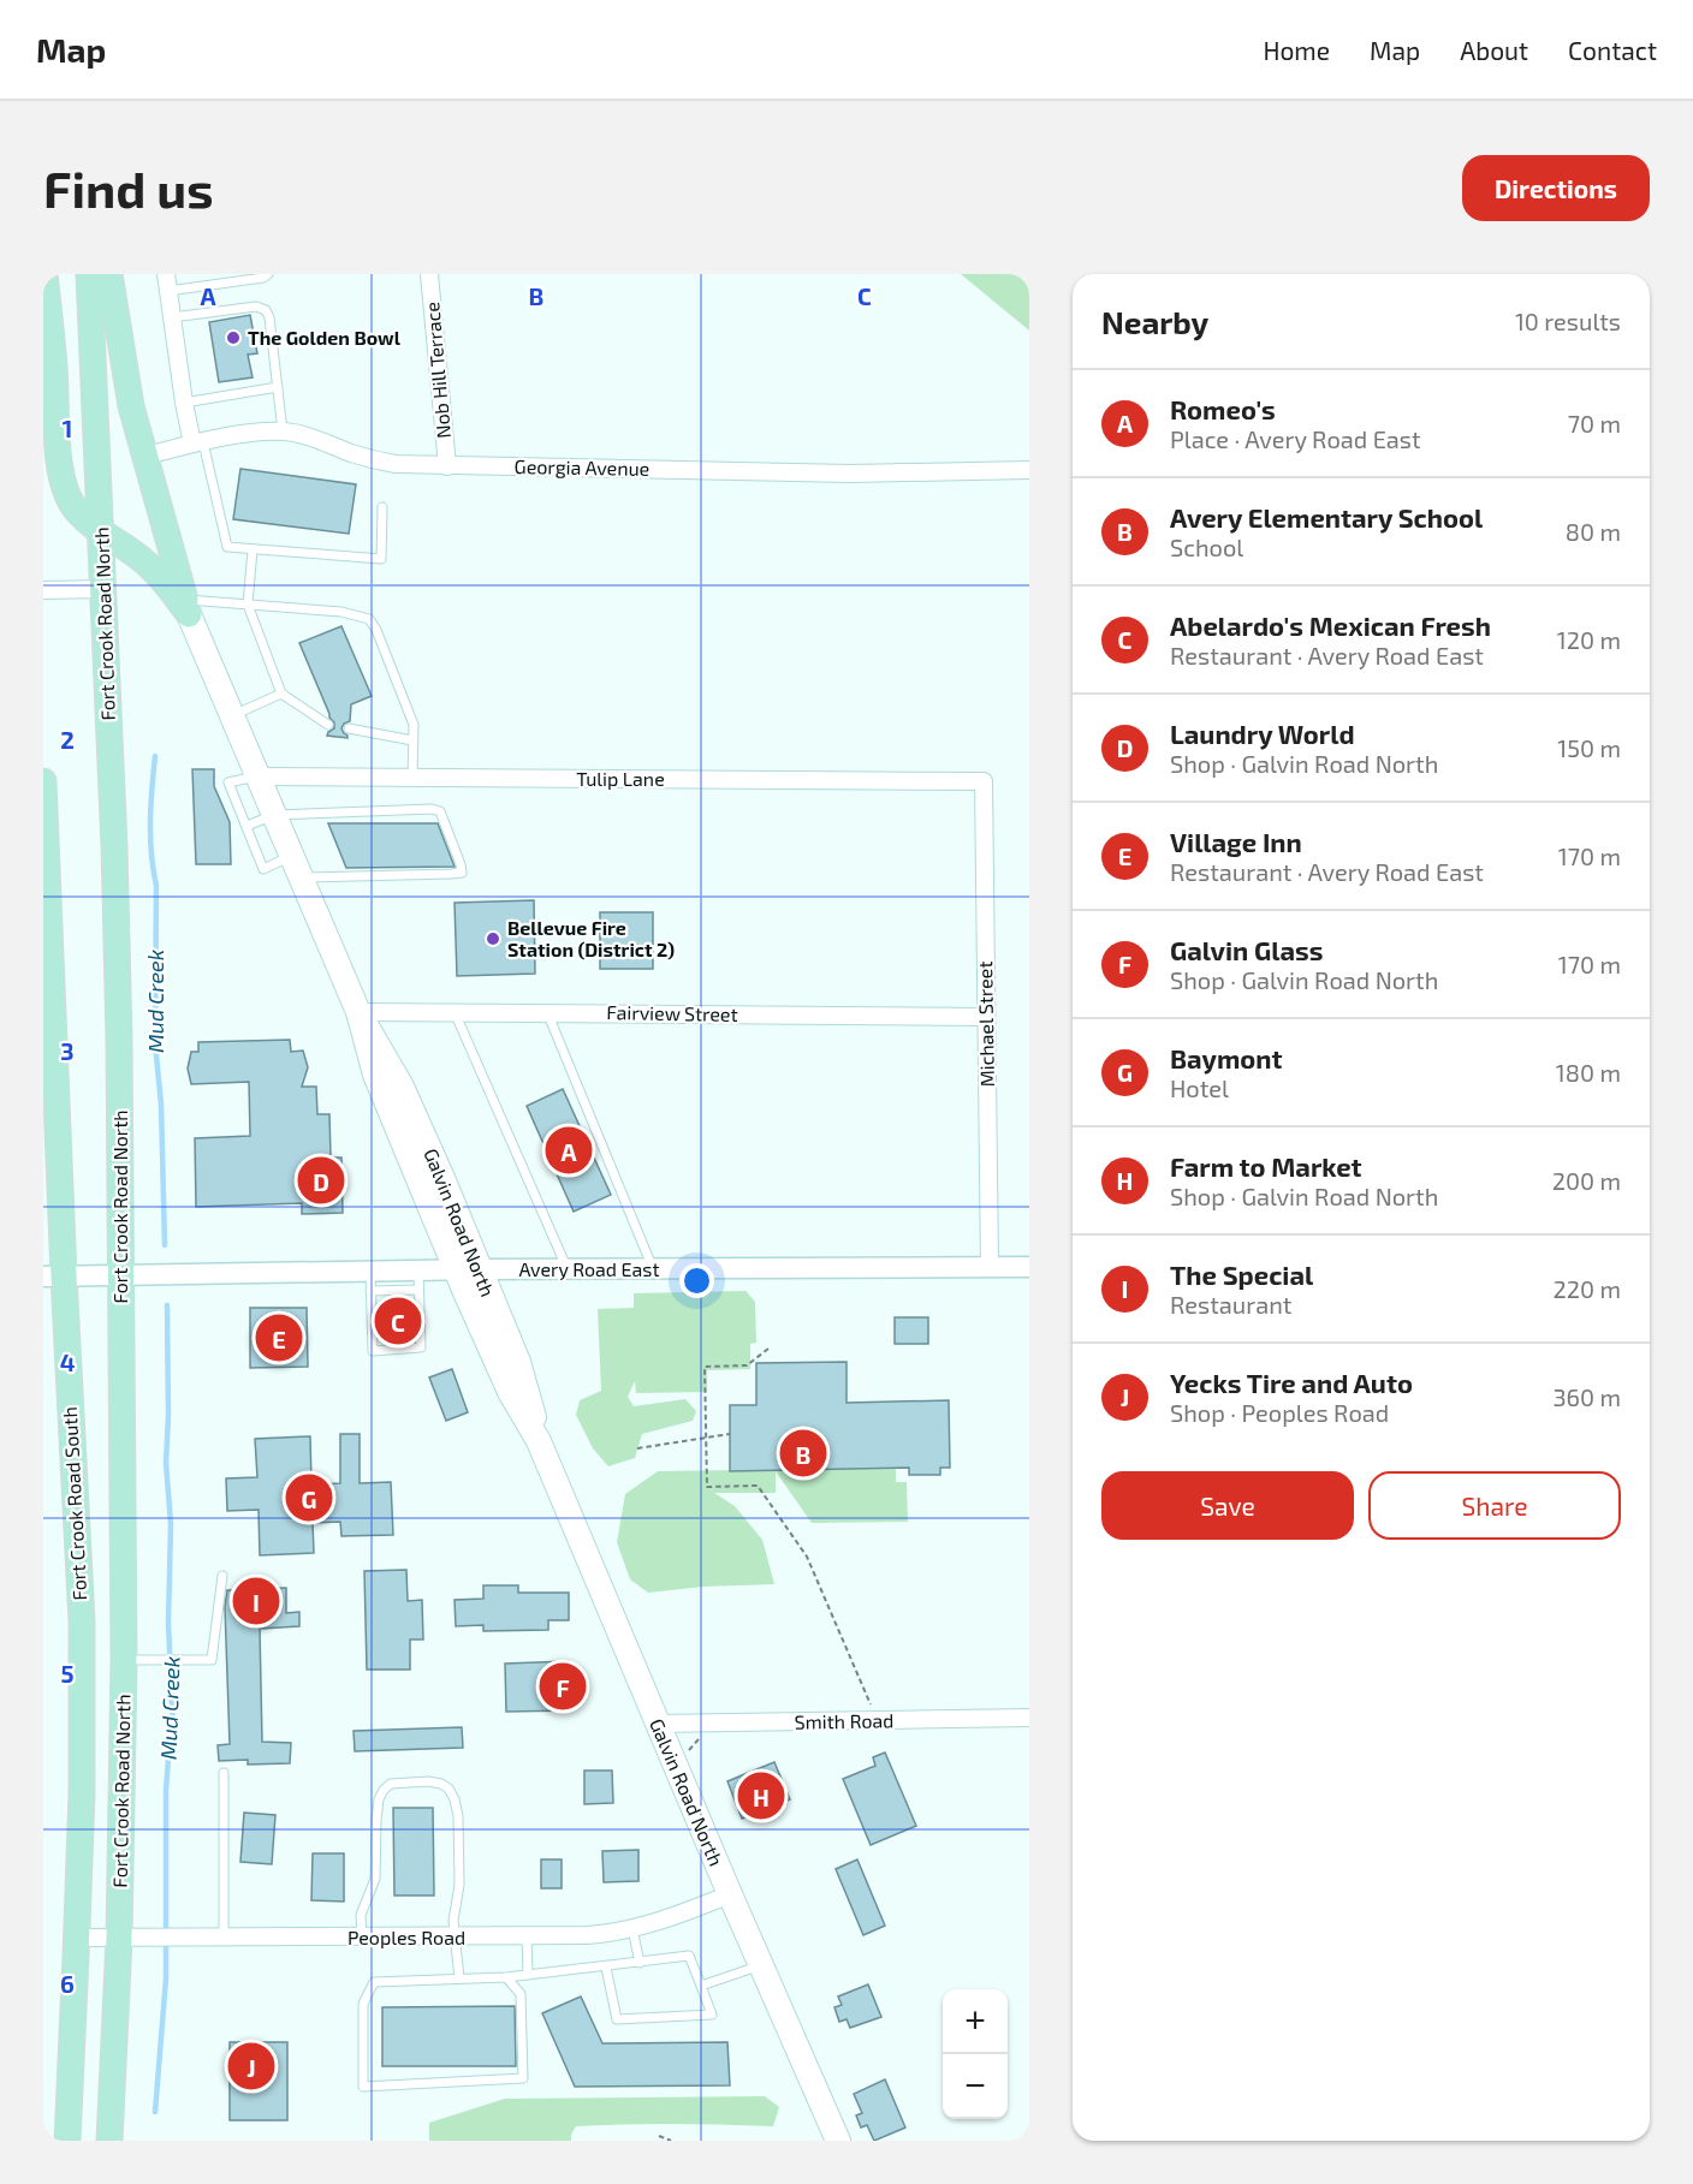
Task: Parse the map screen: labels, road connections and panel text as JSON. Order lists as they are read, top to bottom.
{
  "streets": {
    "main road": ["Fort Crook Road North", "Galvin Road North", "Fort Crook Road South"],
    "street": [
      "Nob Hill Terrace",
      "Georgia Avenue",
      "Tulip Lane",
      "Fairview Street",
      "Michael Street",
      "Avery Road East",
      "Smith Road",
      "Peoples Road"
    ]
  },
  "crossings": [
    ["Nob Hill Terrace", "Georgia Avenue"],
    ["Fort Crook Road North", "Avery Road East"],
    ["Fort Crook Road North", "Peoples Road"],
    ["Tulip Lane", "Michael Street"],
    ["Tulip Lane", "Galvin Road North"],
    ["Fairview Street", "Michael Street"],
    ["Fairview Street", "Galvin Road North"],
    ["Michael Street", "Avery Road East"],
    ["Galvin Road North", "Avery Road East"],
    ["Galvin Road North", "Smith Road"],
    ["Galvin Road North", "Peoples Road"],
    ["Avery Road East", "Fort Crook Road South"],
    ["Fort Crook Road South", "Peoples Road"]
  ],
  "water": ["Mud Creek"],
  "places": ["The Golden Bowl", "Bellevue Fire Station (District 2)"],
  "page": {
    "header": "Map",
    "nav": [
      "Home",
      "Map",
      "About",
      "Contact"
    ],
    "buttons": [
      "Directions",
      ["Save", "Share"]
    ],
    "title": "Find us",
    "heading": ["Nearby", "10 results"],
    "list": [
      {
        "mark": "A",
        "name": "Romeo's",
        "note": "Place · Avery Road East",
        "value": "70 m"
      },
      {
        "mark": "B",
        "name": "Avery Elementary School",
        "note": "School",
        "value": "80 m"
      },
      {
        "mark": "C",
        "name": "Abelardo's Mexican Fresh",
        "note": "Restaurant · Avery Road East",
        "value": "120 m"
      },
      {
        "mark": "D",
        "name": "Laundry World",
        "note": "Shop · Galvin Road North",
        "value": "150 m"
      },
      {
        "mark": "E",
        "name": "Village Inn",
        "note": "Restaurant · Avery Road East",
        "value": "170 m"
      },
      {
        "mark": "F",
        "name": "Galvin Glass",
        "note": "Shop · Galvin Road North",
        "value": "170 m"
      },
      {
        "mark": "G",
        "name": "Baymont",
        "note": "Hotel",
        "value": "180 m"
      },
      {
        "mark": "H",
        "name": "Farm to Market",
        "note": "Shop · Galvin Road North",
        "value": "200 m"
      },
      {
        "mark": "I",
        "name": "The Special",
        "note": "Restaurant",
        "value": "220 m"
      },
      {
        "mark": "J",
        "name": "Yecks Tire and Auto",
        "note": "Shop · Peoples Road",
        "value": "360 m"
      }
    ],
    "pins": [
      "A",
      "D",
      "C",
      "E",
      "B",
      "G",
      "I",
      "F",
      "H",
      "J"
    ],
    "map_buttons": ["+", "−"]
  },
  "grid": {
    "columns": ["A", "B", "C"],
    "rows": [
      "1",
      "2",
      "3",
      "4",
      "5",
      "6"
    ]
  }
}
